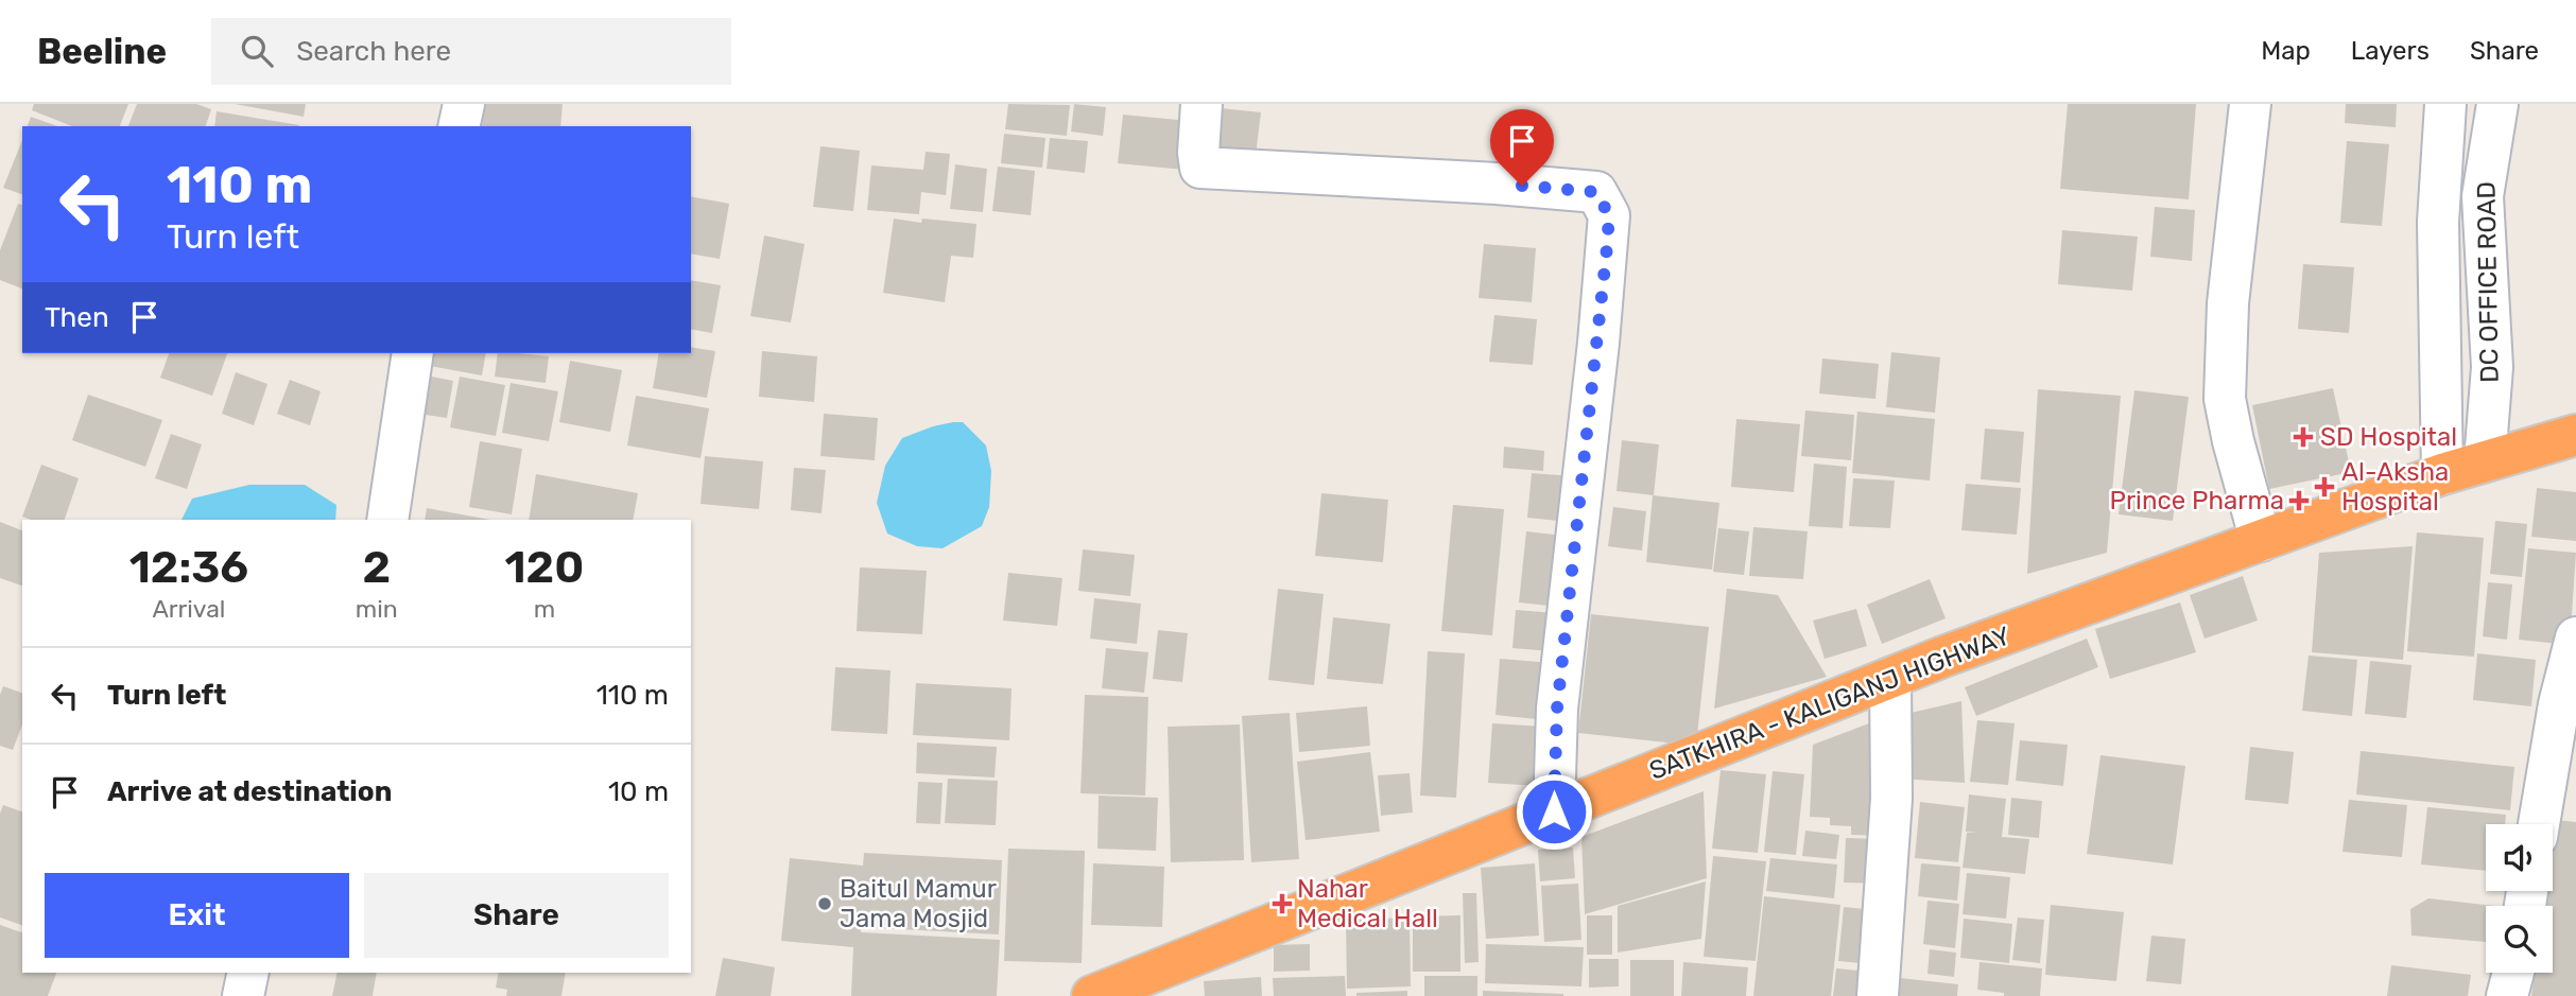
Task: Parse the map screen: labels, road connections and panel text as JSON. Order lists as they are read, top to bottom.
{
  "streets": {
    "highway": ["SATKHIRA - KALIGANJ HIGHWAY"],
    "street": ["DC OFFICE ROAD"]
  },
  "crossings": [
    ["DC OFFICE ROAD", "SATKHIRA - KALIGANJ HIGHWAY"]
  ],
  "places": {
    "health": [
      "SD Hospital",
      "Al-Aksha Hospital",
      "Prince Pharma",
      "Nahar Medical Hall"
    ],
    "other": ["Baitul Mamur Jama Mosjid"]
  },
  "page": {
    "header": "Beeline",
    "search": "Search here",
    "nav": ["Map", "Layers", "Share"],
    "turn": ["110 m", "Turn left"],
    "then": "Then",
    "eta": [
      "12:36",
      "Arrival",
      "2",
      "min",
      "120",
      "m"
    ],
    "list": [
      {
        "name": "Turn left",
        "value": "110 m"
      },
      {
        "name": "Arrive at destination",
        "value": "10 m"
      }
    ],
    "buttons": ["Exit", "Share"]
  }
}
